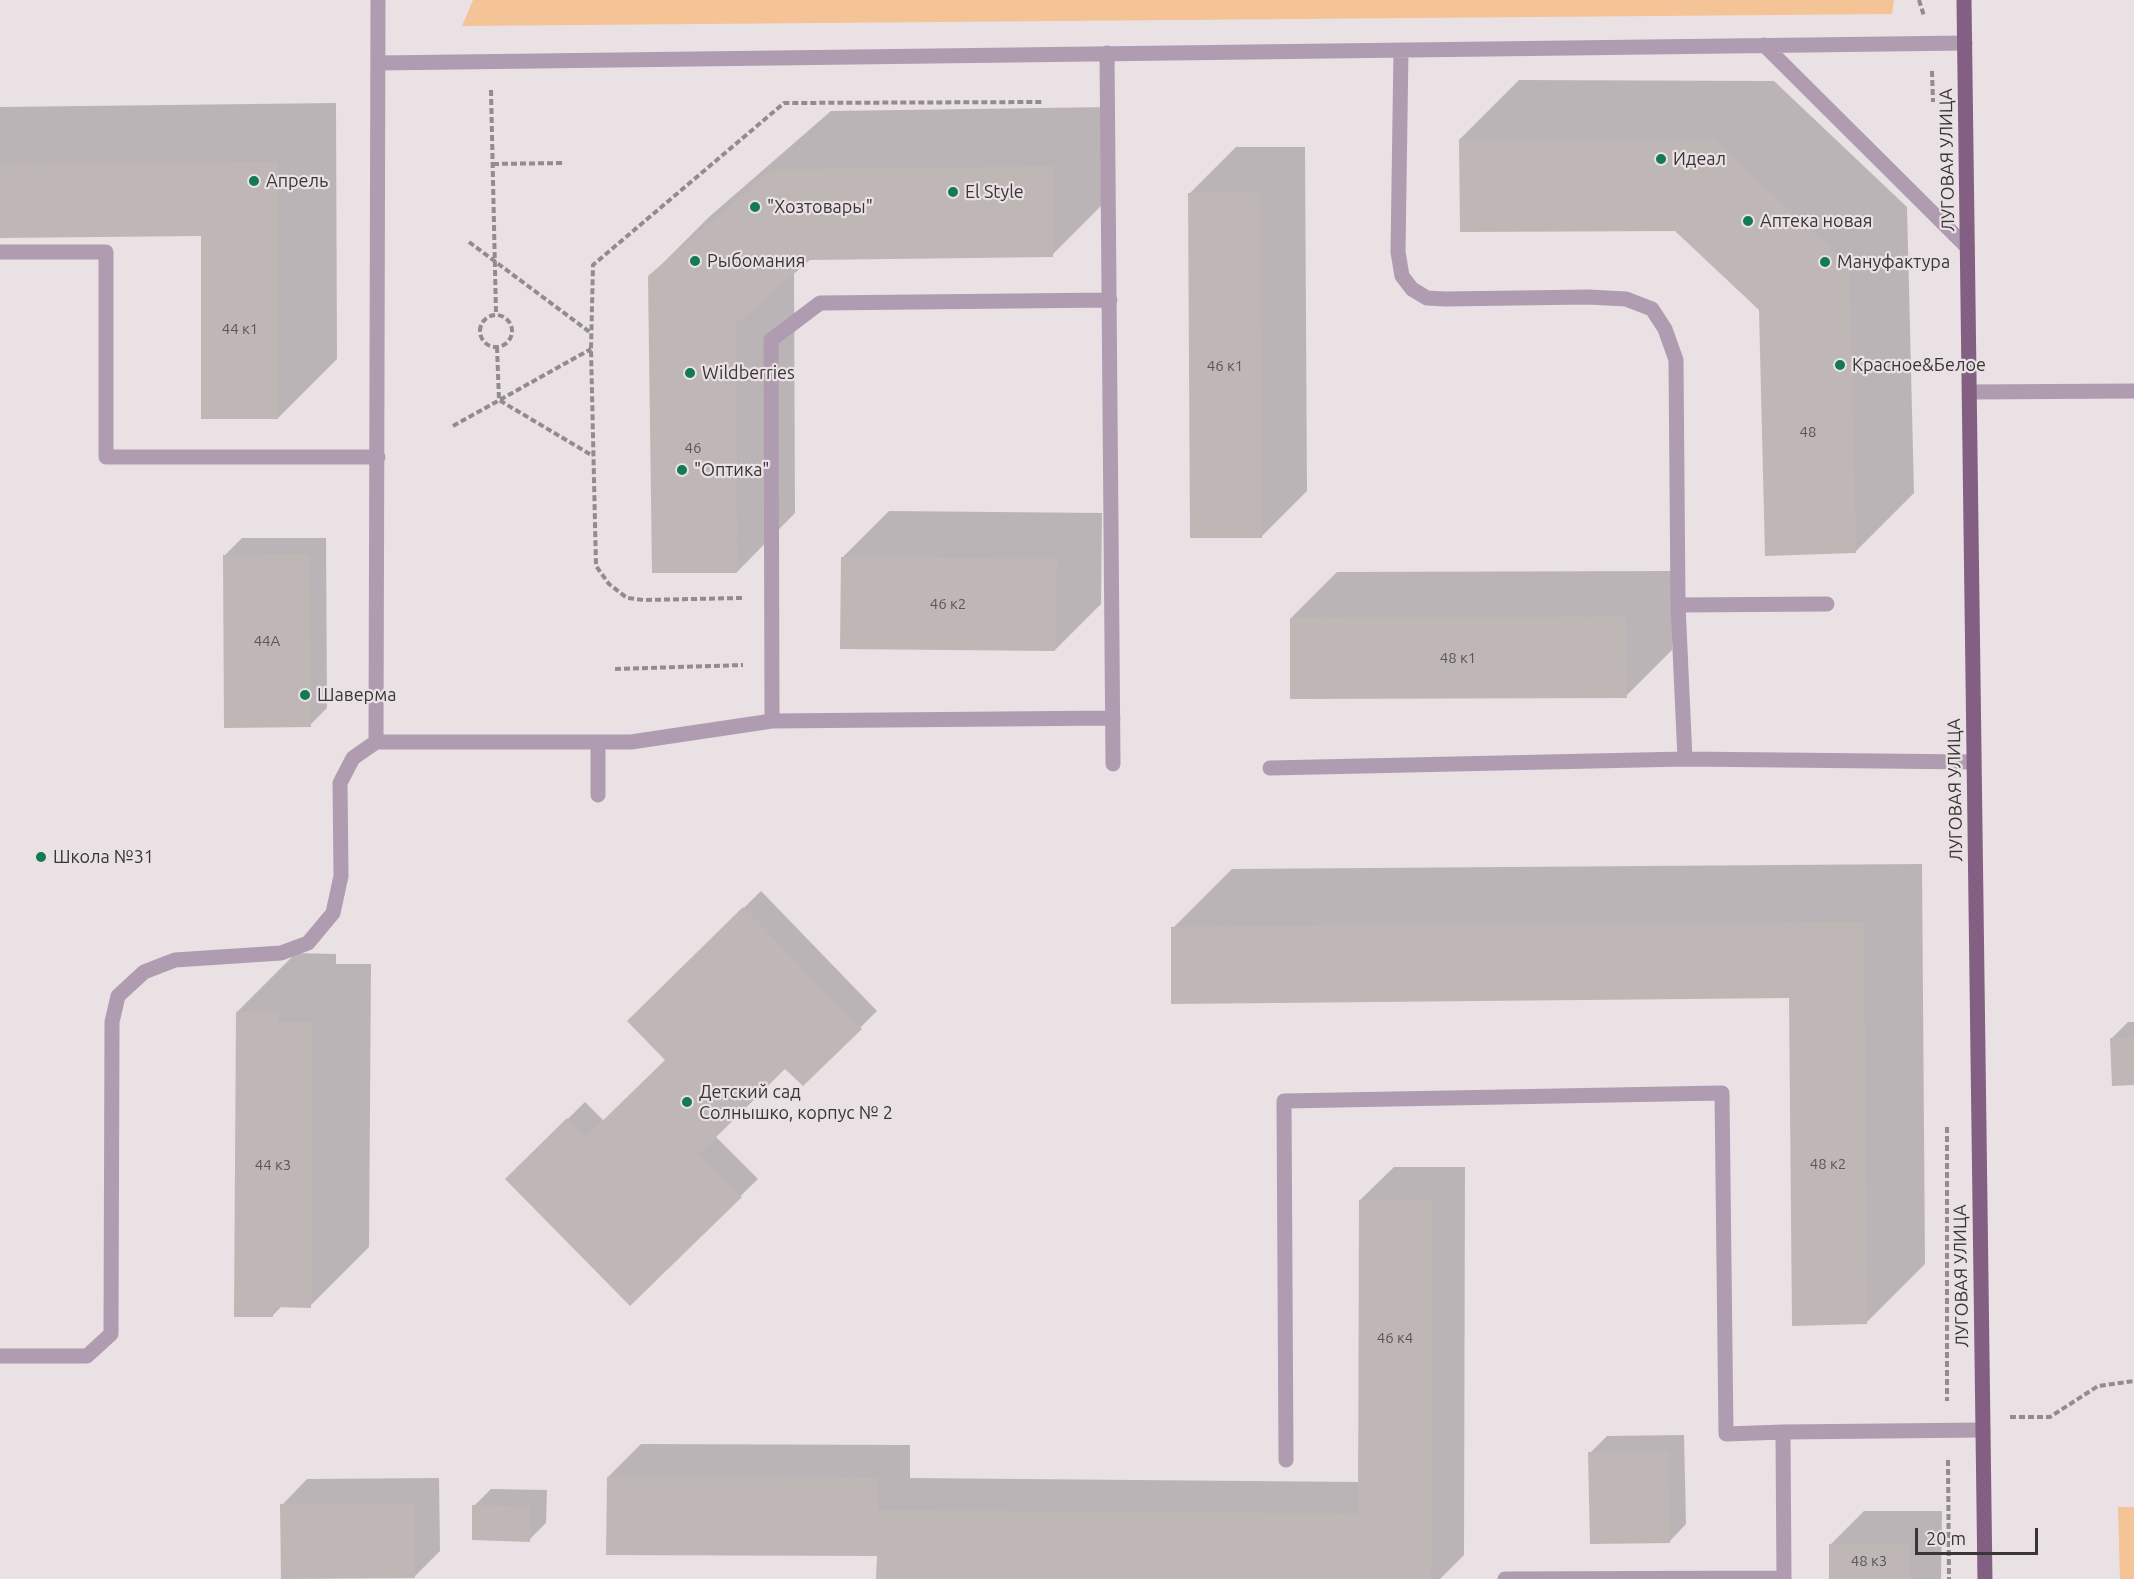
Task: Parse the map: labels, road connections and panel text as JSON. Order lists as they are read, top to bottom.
{
  "streets": {
    "main road": ["ЛУГОВАЯ УЛИЦА"]
  },
  "places": [
    "Идеал",
    "Апрель",
    "El Style",
    "\"Хозтовары\"",
    "Аптека новая",
    "Рыбомания",
    "Мануфактура",
    "Красное&Белое",
    "Wildberries",
    "\"Оптика\"",
    "Шаверма",
    "Школа №31",
    "Детский сад Солнышко, корпус № 2"
  ],
  "house_numbers": [
    "44 к1",
    "46 к1",
    "48",
    "46",
    "46 к2",
    "44А",
    "48 к1",
    "48 к2",
    "44 к3",
    "46 к4",
    "48 к3"
  ],
  "scale_bar": "20 m"
}
